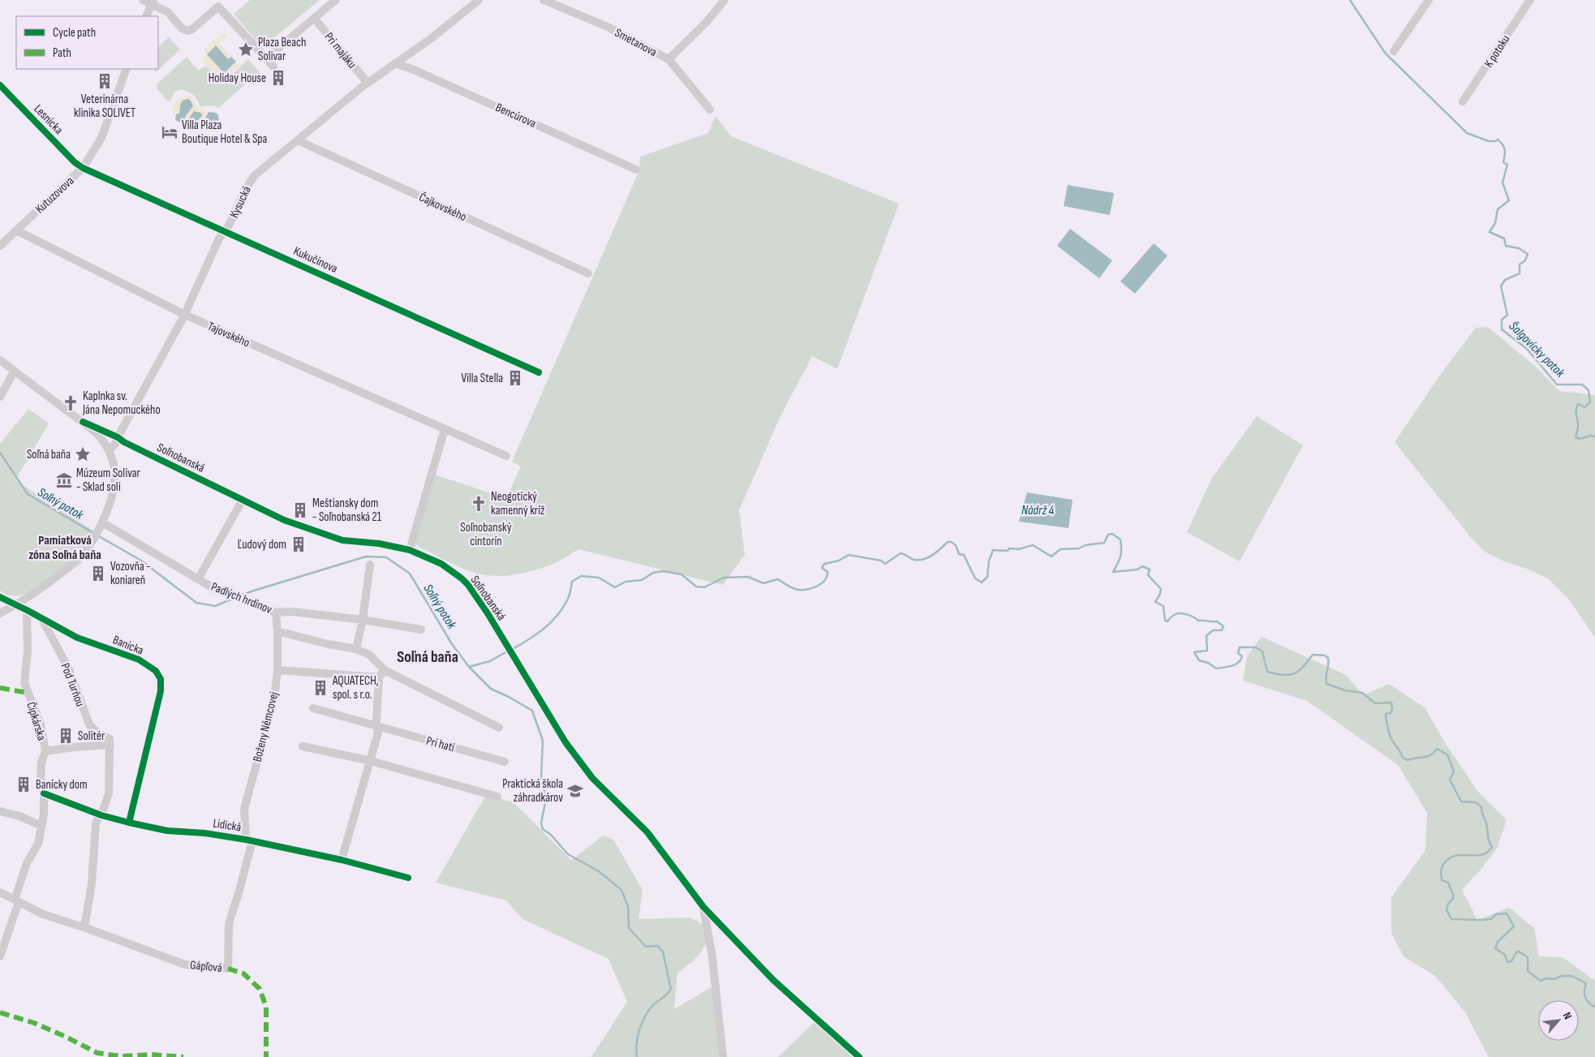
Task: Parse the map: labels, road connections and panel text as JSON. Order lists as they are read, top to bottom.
{
  "streets": {
    "street": [
      "Smetanova",
      "Pri majáku",
      "K potoku",
      "Bencúrova",
      "Lesnícka",
      "Kutuzovova",
      "Kysucká",
      "Čajkovského",
      "Kukučínova",
      "Tajovského",
      "Soľnobanská",
      "Padlých hrdinov",
      "Banícka",
      "Pod Turňou",
      "Čipkárska",
      "Boženy Němcovej",
      "Pri hati",
      "Lidická",
      "Gápľová"
    ]
  },
  "crossings": [
    ["Pri majáku", "Kysucká"],
    ["Bencúrova", "Kysucká"],
    ["Lesnícka", "Kutuzovova"],
    ["Lesnícka", "Kukučínova"],
    ["Kutuzovova", "Kukučínova"],
    ["Kutuzovova", "Tajovského"],
    ["Kysucká", "Čajkovského"],
    ["Kysucká", "Kukučínova"],
    ["Kysucká", "Tajovského"],
    ["Kysucká", "Soľnobanská"],
    ["Padlých hrdinov", "Boženy Němcovej"],
    ["Banícka", "Pod Turňou"],
    ["Banícka", "Čipkárska"],
    ["Banícka", "Lidická"],
    ["Čipkárska", "Lidická"],
    ["Čipkárska", "Gápľová"],
    ["Boženy Němcovej", "Lidická"],
    ["Boženy Němcovej", "Gápľová"],
    ["Lidická", "Gápľová"]
  ],
  "districts": ["Pamiatková zóna Soľná baňa", "Soľná baňa"],
  "water": ["Šalgovícky potok", "Soľný potok", "Nádrž 4"],
  "parks": ["Soľnobanský cintorín"],
  "places": {
    "place": ["Plaza Beach Solivar", "Soľná baňa"],
    "building": [
      "Holiday House",
      "Veterinárna klinika SOLIVET",
      "Villa Stella",
      "Meštiansky dom - Soľnobanská 21",
      "Ľudový dom",
      "Vozovňa - koniareň",
      "AQUATECH, spol. s r.o.",
      "Solitér",
      "Banícky dom"
    ],
    "hotel": ["Villa Plaza Boutique Hotel & Spa"],
    "church": ["Kaplnka sv. Jána Nepomuckého", "Neogotický kamenný kríž"],
    "museum": ["Múzeum Solivar - Sklad soli"],
    "school or university": ["Praktická škola záhradkárov"]
  },
  "legend": ["Cycle path", "Path"],
  "north": "top right"
}
